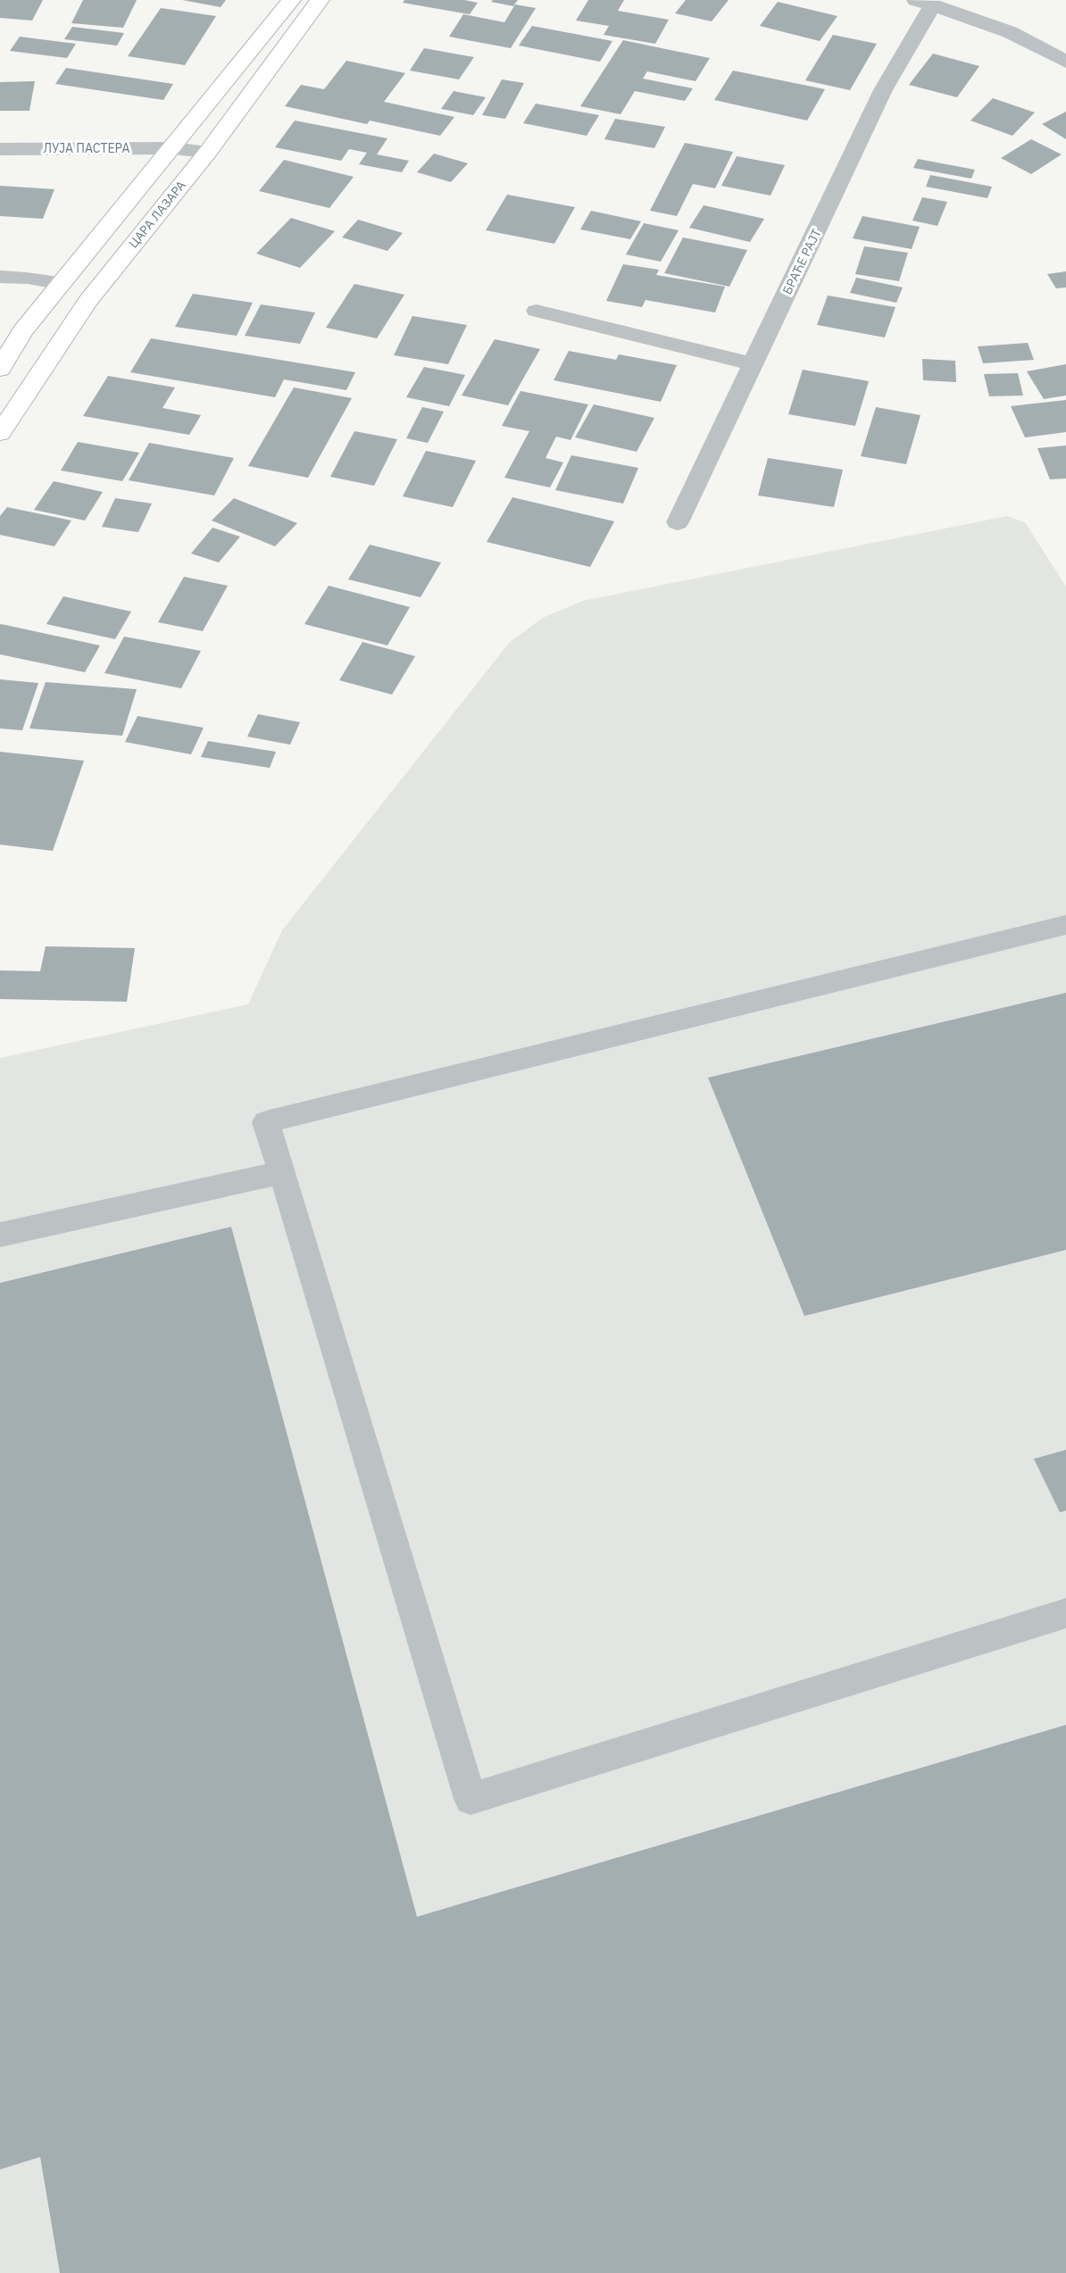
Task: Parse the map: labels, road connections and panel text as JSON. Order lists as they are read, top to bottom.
{
  "streets": {
    "main road": ["ЦАРА ЛАЗАРА"],
    "street": ["ЛУЈА ПАСТЕРА", "БРАЋЕ РАЈТ"]
  },
  "crossings": [
    ["ЛУЈА ПАСТЕРА", "ЦАРА ЛАЗАРА"]
  ]
}
